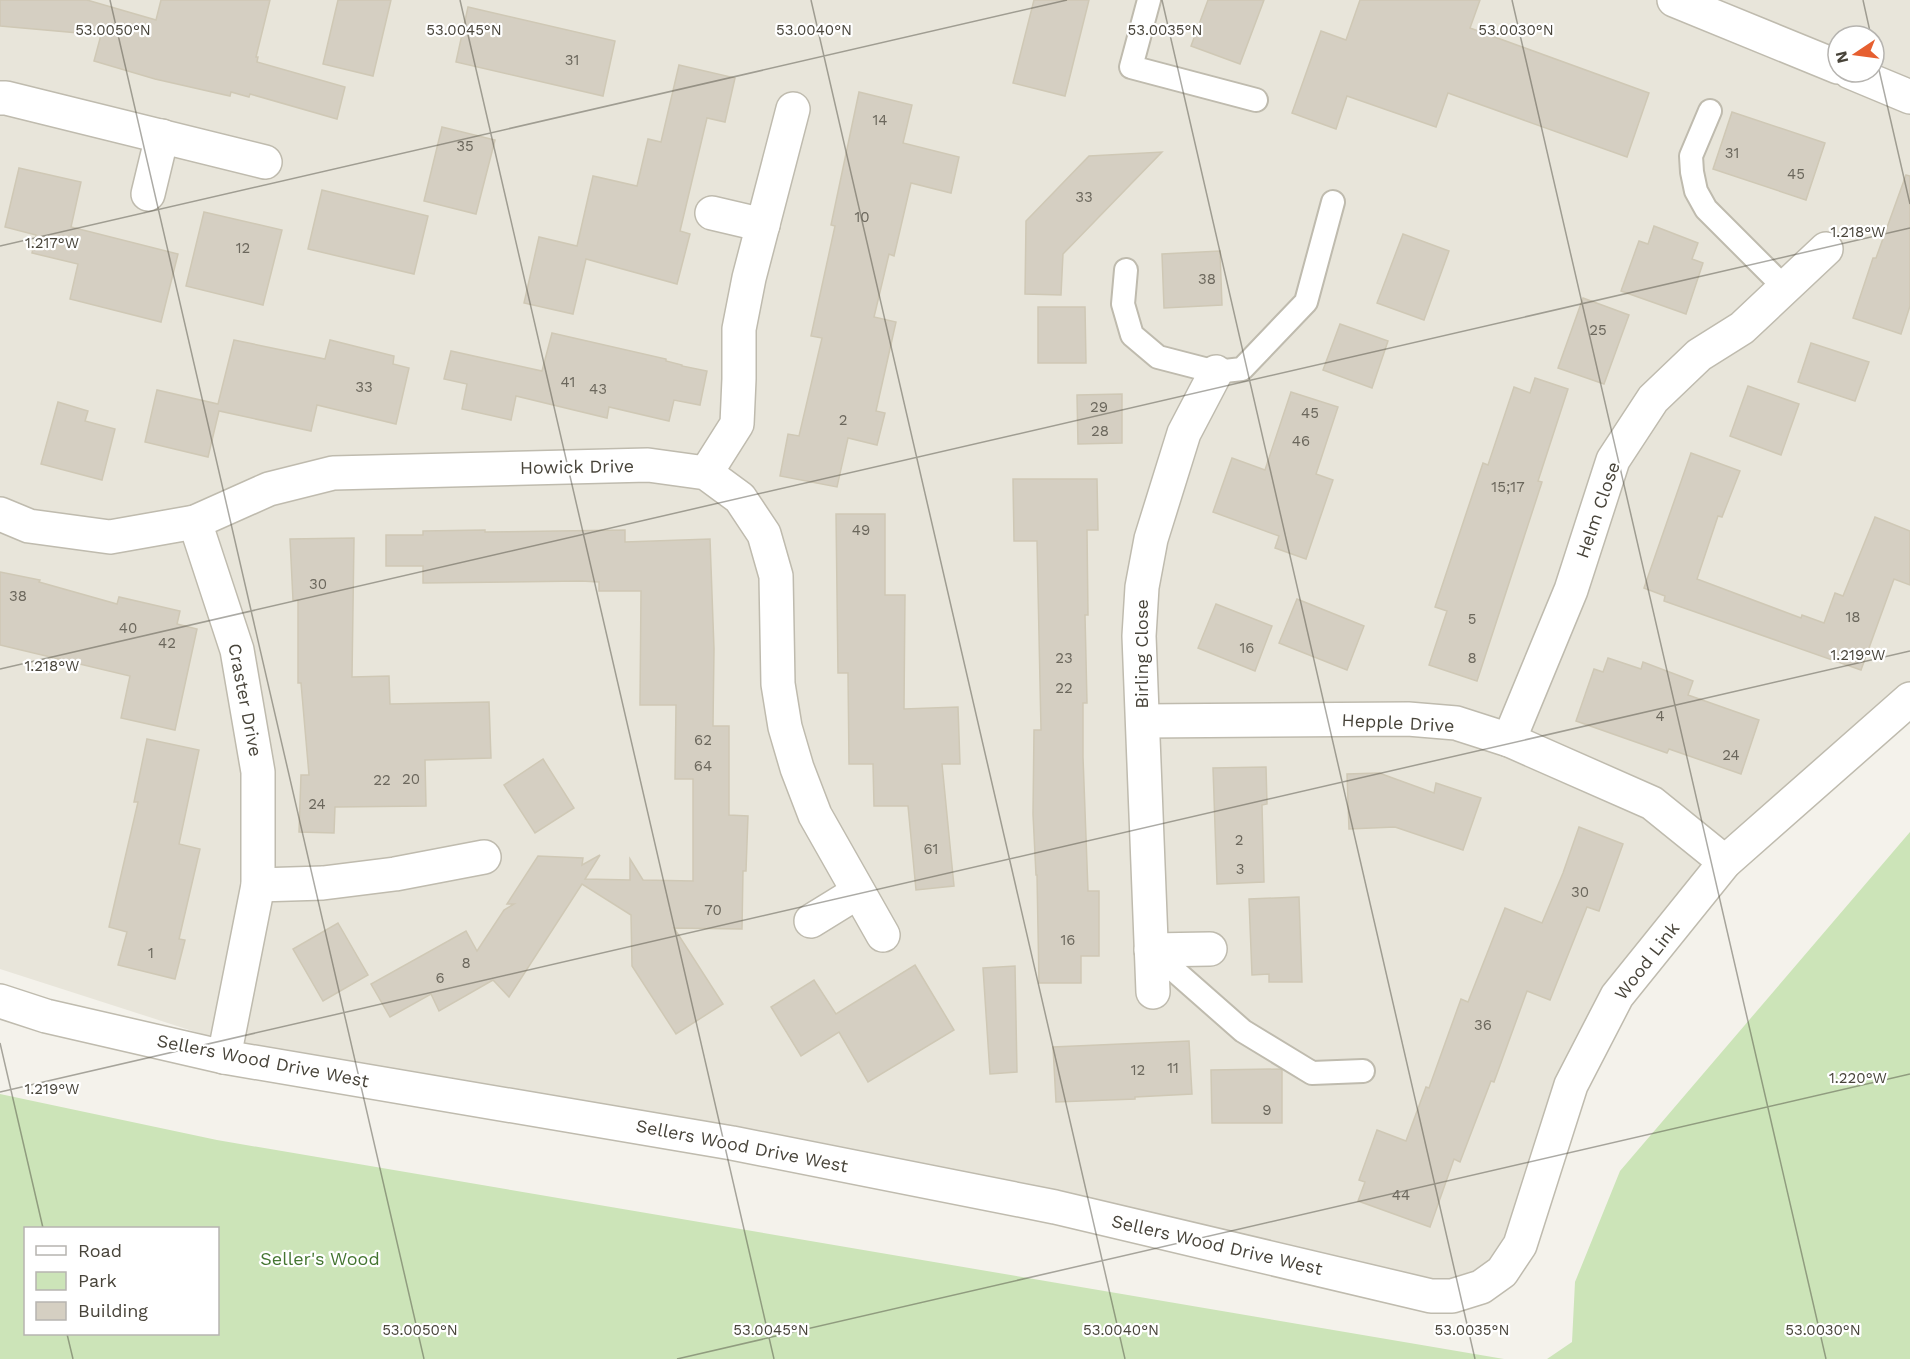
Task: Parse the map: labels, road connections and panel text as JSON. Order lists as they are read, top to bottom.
{
  "streets": {
    "street": [
      "Howick Drive",
      "Helm Close",
      "Birling Close",
      "Craster Drive",
      "Hepple Drive",
      "Wood Link",
      "Sellers Wood Drive West"
    ]
  },
  "crossings": [
    ["Howick Drive", "Craster Drive"],
    ["Helm Close", "Hepple Drive"],
    ["Birling Close", "Hepple Drive"],
    ["Craster Drive", "Sellers Wood Drive West"],
    ["Hepple Drive", "Wood Link"],
    ["Wood Link", "Sellers Wood Drive West"]
  ],
  "parks": ["Seller's Wood"],
  "house_numbers": [
    "31",
    "14",
    "35",
    "31",
    "45",
    "33",
    "10",
    "12",
    "38",
    "25",
    "41",
    "33",
    "43",
    "29",
    "45",
    "2",
    "28",
    "46",
    "15;17",
    "49",
    "30",
    "38",
    "18",
    "5",
    "40",
    "42",
    "16",
    "23",
    "8",
    "22",
    "4",
    "62",
    "24",
    "64",
    "20",
    "22",
    "24",
    "2",
    "61",
    "3",
    "30",
    "70",
    "16",
    "1",
    "8",
    "6",
    "36",
    "11",
    "12",
    "9",
    "44"
  ],
  "legend": ["Road", "Park", "Building"],
  "north": "left",
  "coordinates": [
    "53.0050°N",
    "53.0045°N",
    "53.0040°N",
    "53.0035°N",
    "53.0030°N",
    "1.218°W",
    "1.217°W",
    "1.219°W",
    "1.220°W"
  ]
}
